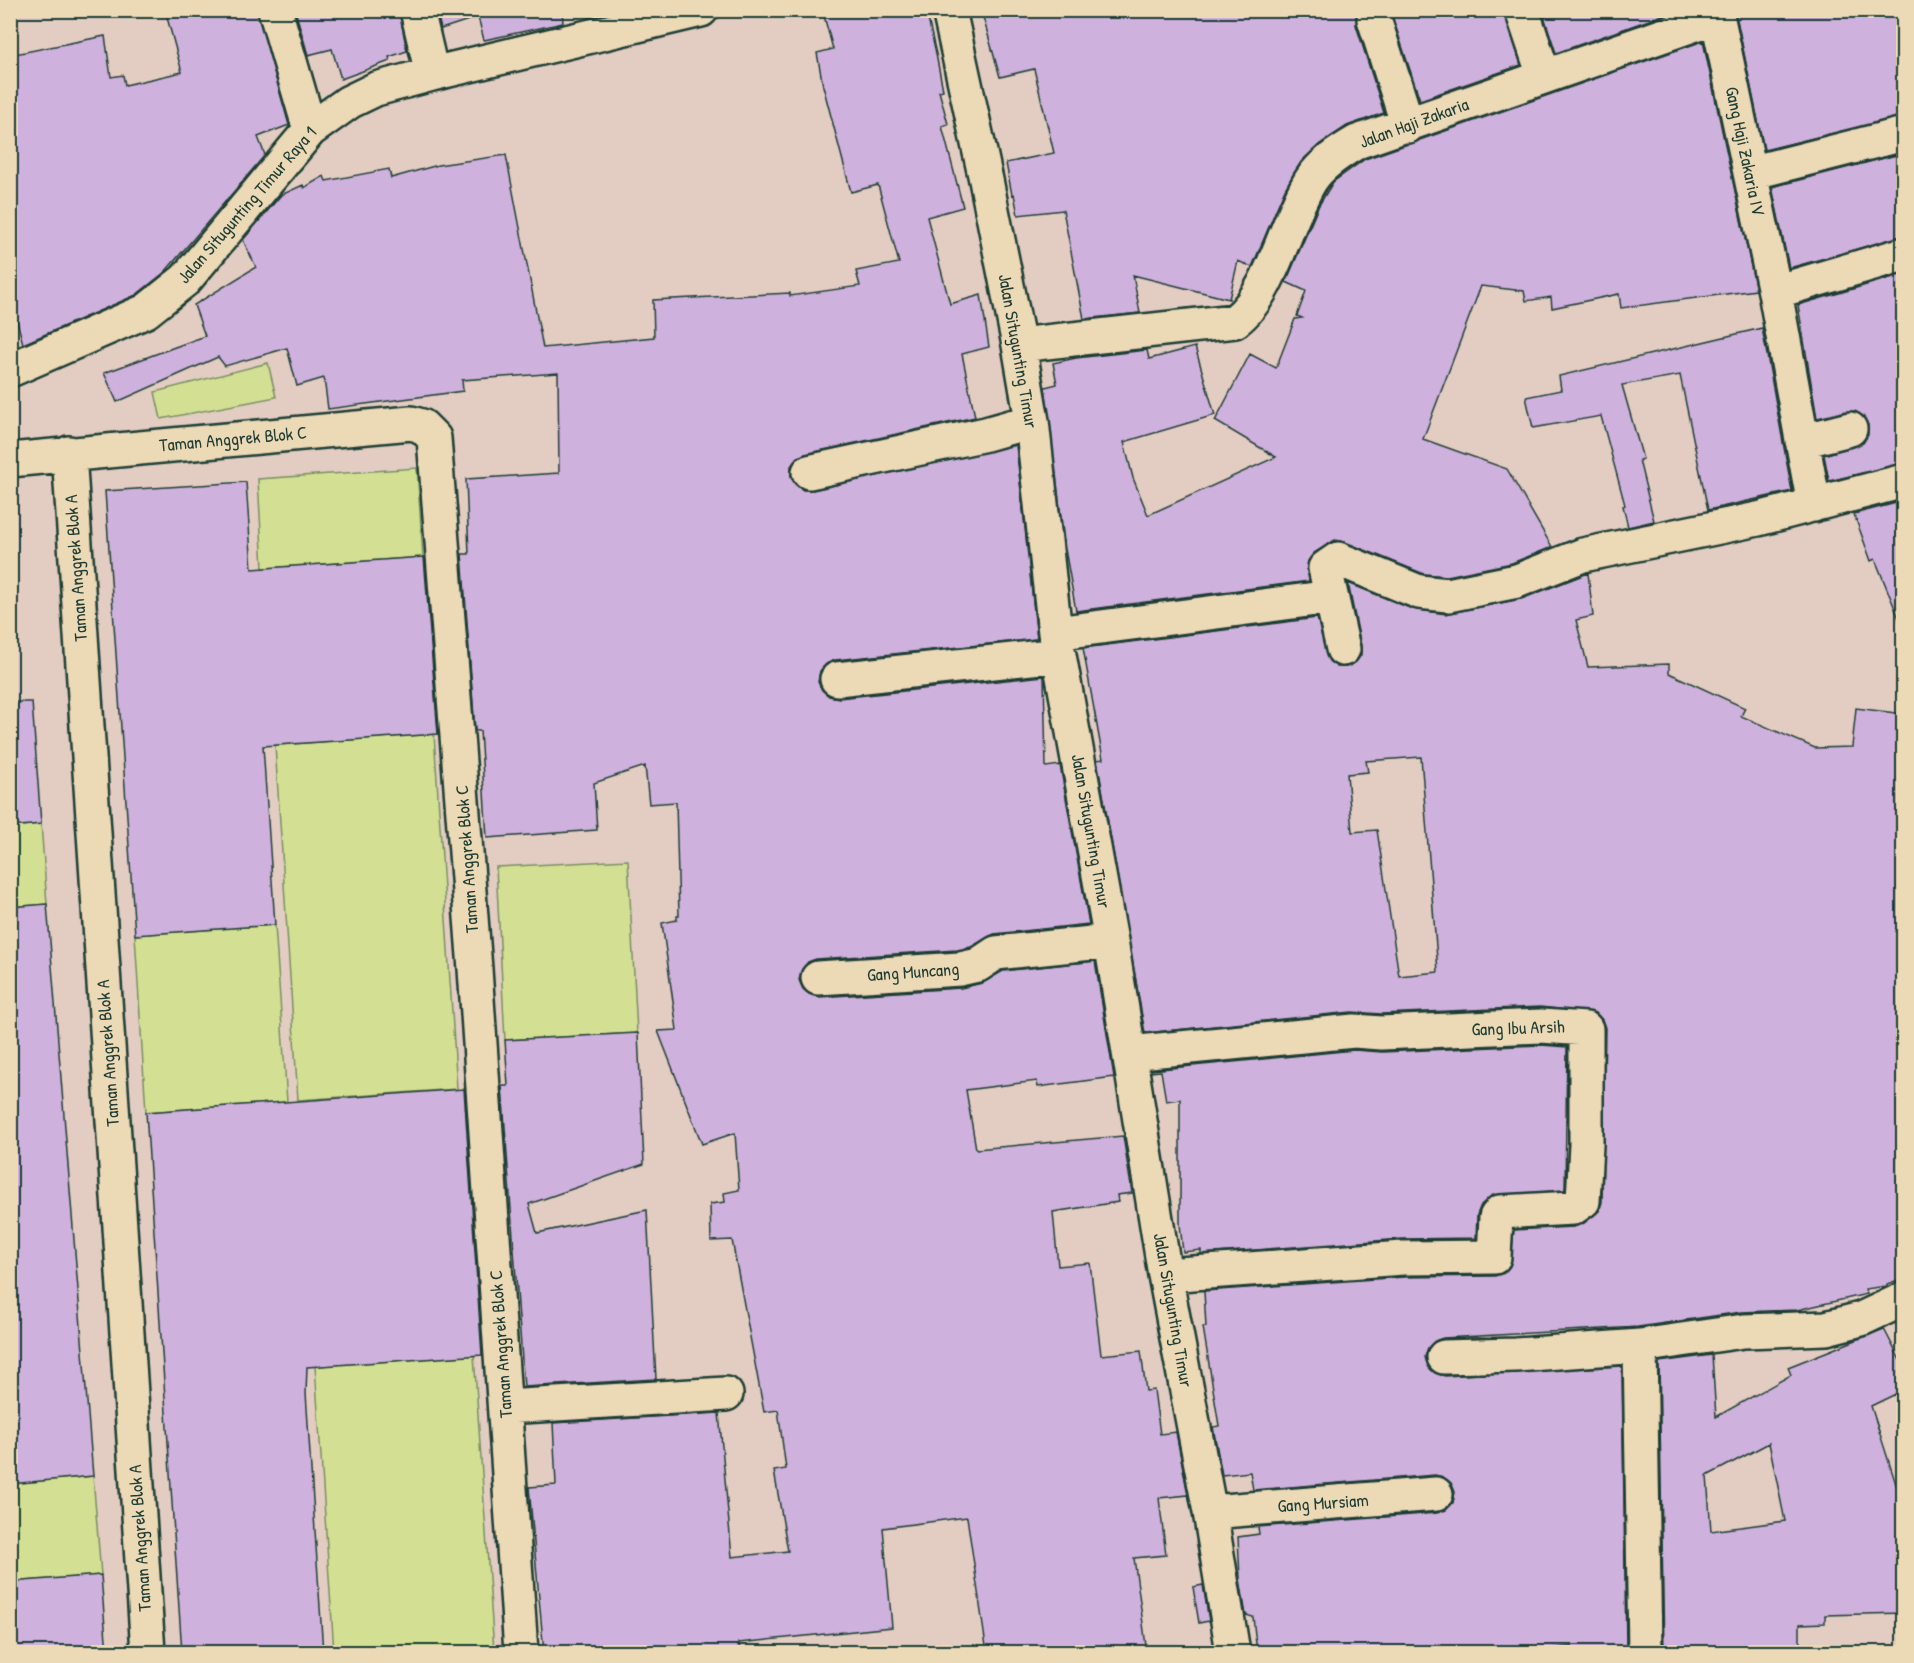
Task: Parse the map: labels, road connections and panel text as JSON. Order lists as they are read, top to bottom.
{
  "streets": {
    "street": [
      "Jalan Haji Zakaria",
      "Gang Haji Zakaria IV",
      "Jalan Situgunting Timur Raya 1",
      "Jalan Situgunting Timur",
      "Taman Anggrek Blok C",
      "Taman Anggrek Blok A",
      "Gang Muncang",
      "Gang Ibu Arsih",
      "Gang Mursiam"
    ]
  },
  "crossings": [
    ["Jalan Haji Zakaria", "Gang Haji Zakaria IV"],
    ["Jalan Haji Zakaria", "Jalan Situgunting Timur"],
    ["Jalan Situgunting Timur", "Gang Muncang"],
    ["Jalan Situgunting Timur", "Gang Ibu Arsih"],
    ["Jalan Situgunting Timur", "Gang Mursiam"],
    ["Taman Anggrek Blok C", "Taman Anggrek Blok A"]
  ]
}
